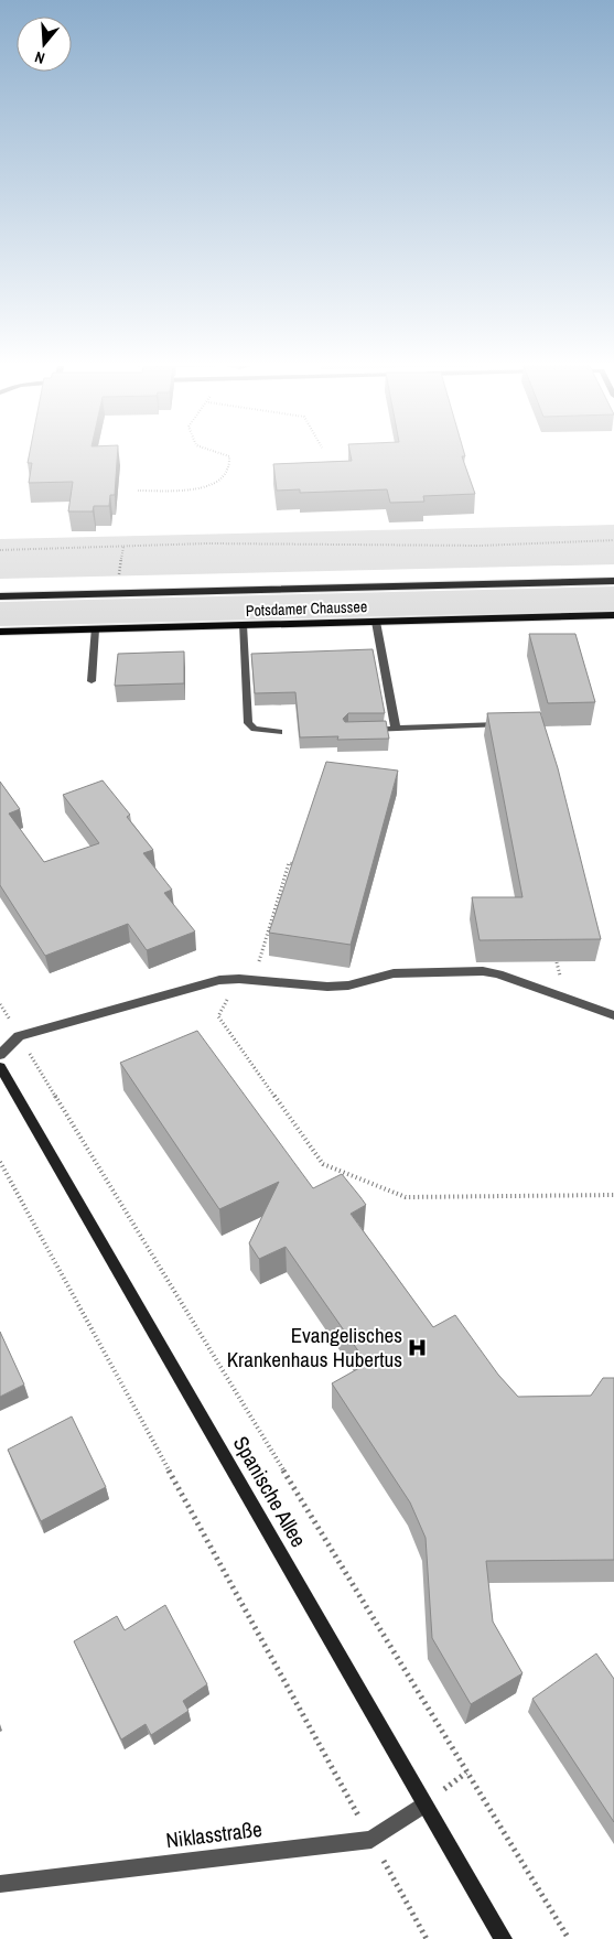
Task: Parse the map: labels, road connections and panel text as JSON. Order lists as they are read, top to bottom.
{
  "streets": {
    "main road": ["Potsdamer Chaussee", "Spanische Allee"],
    "street": ["Niklasstraße"]
  },
  "crossings": [
    ["Spanische Allee", "Niklasstraße"]
  ],
  "places": {
    "hospital": ["Evangelisches Krankenhaus Hubertus"]
  },
  "north": "bottom"
}
